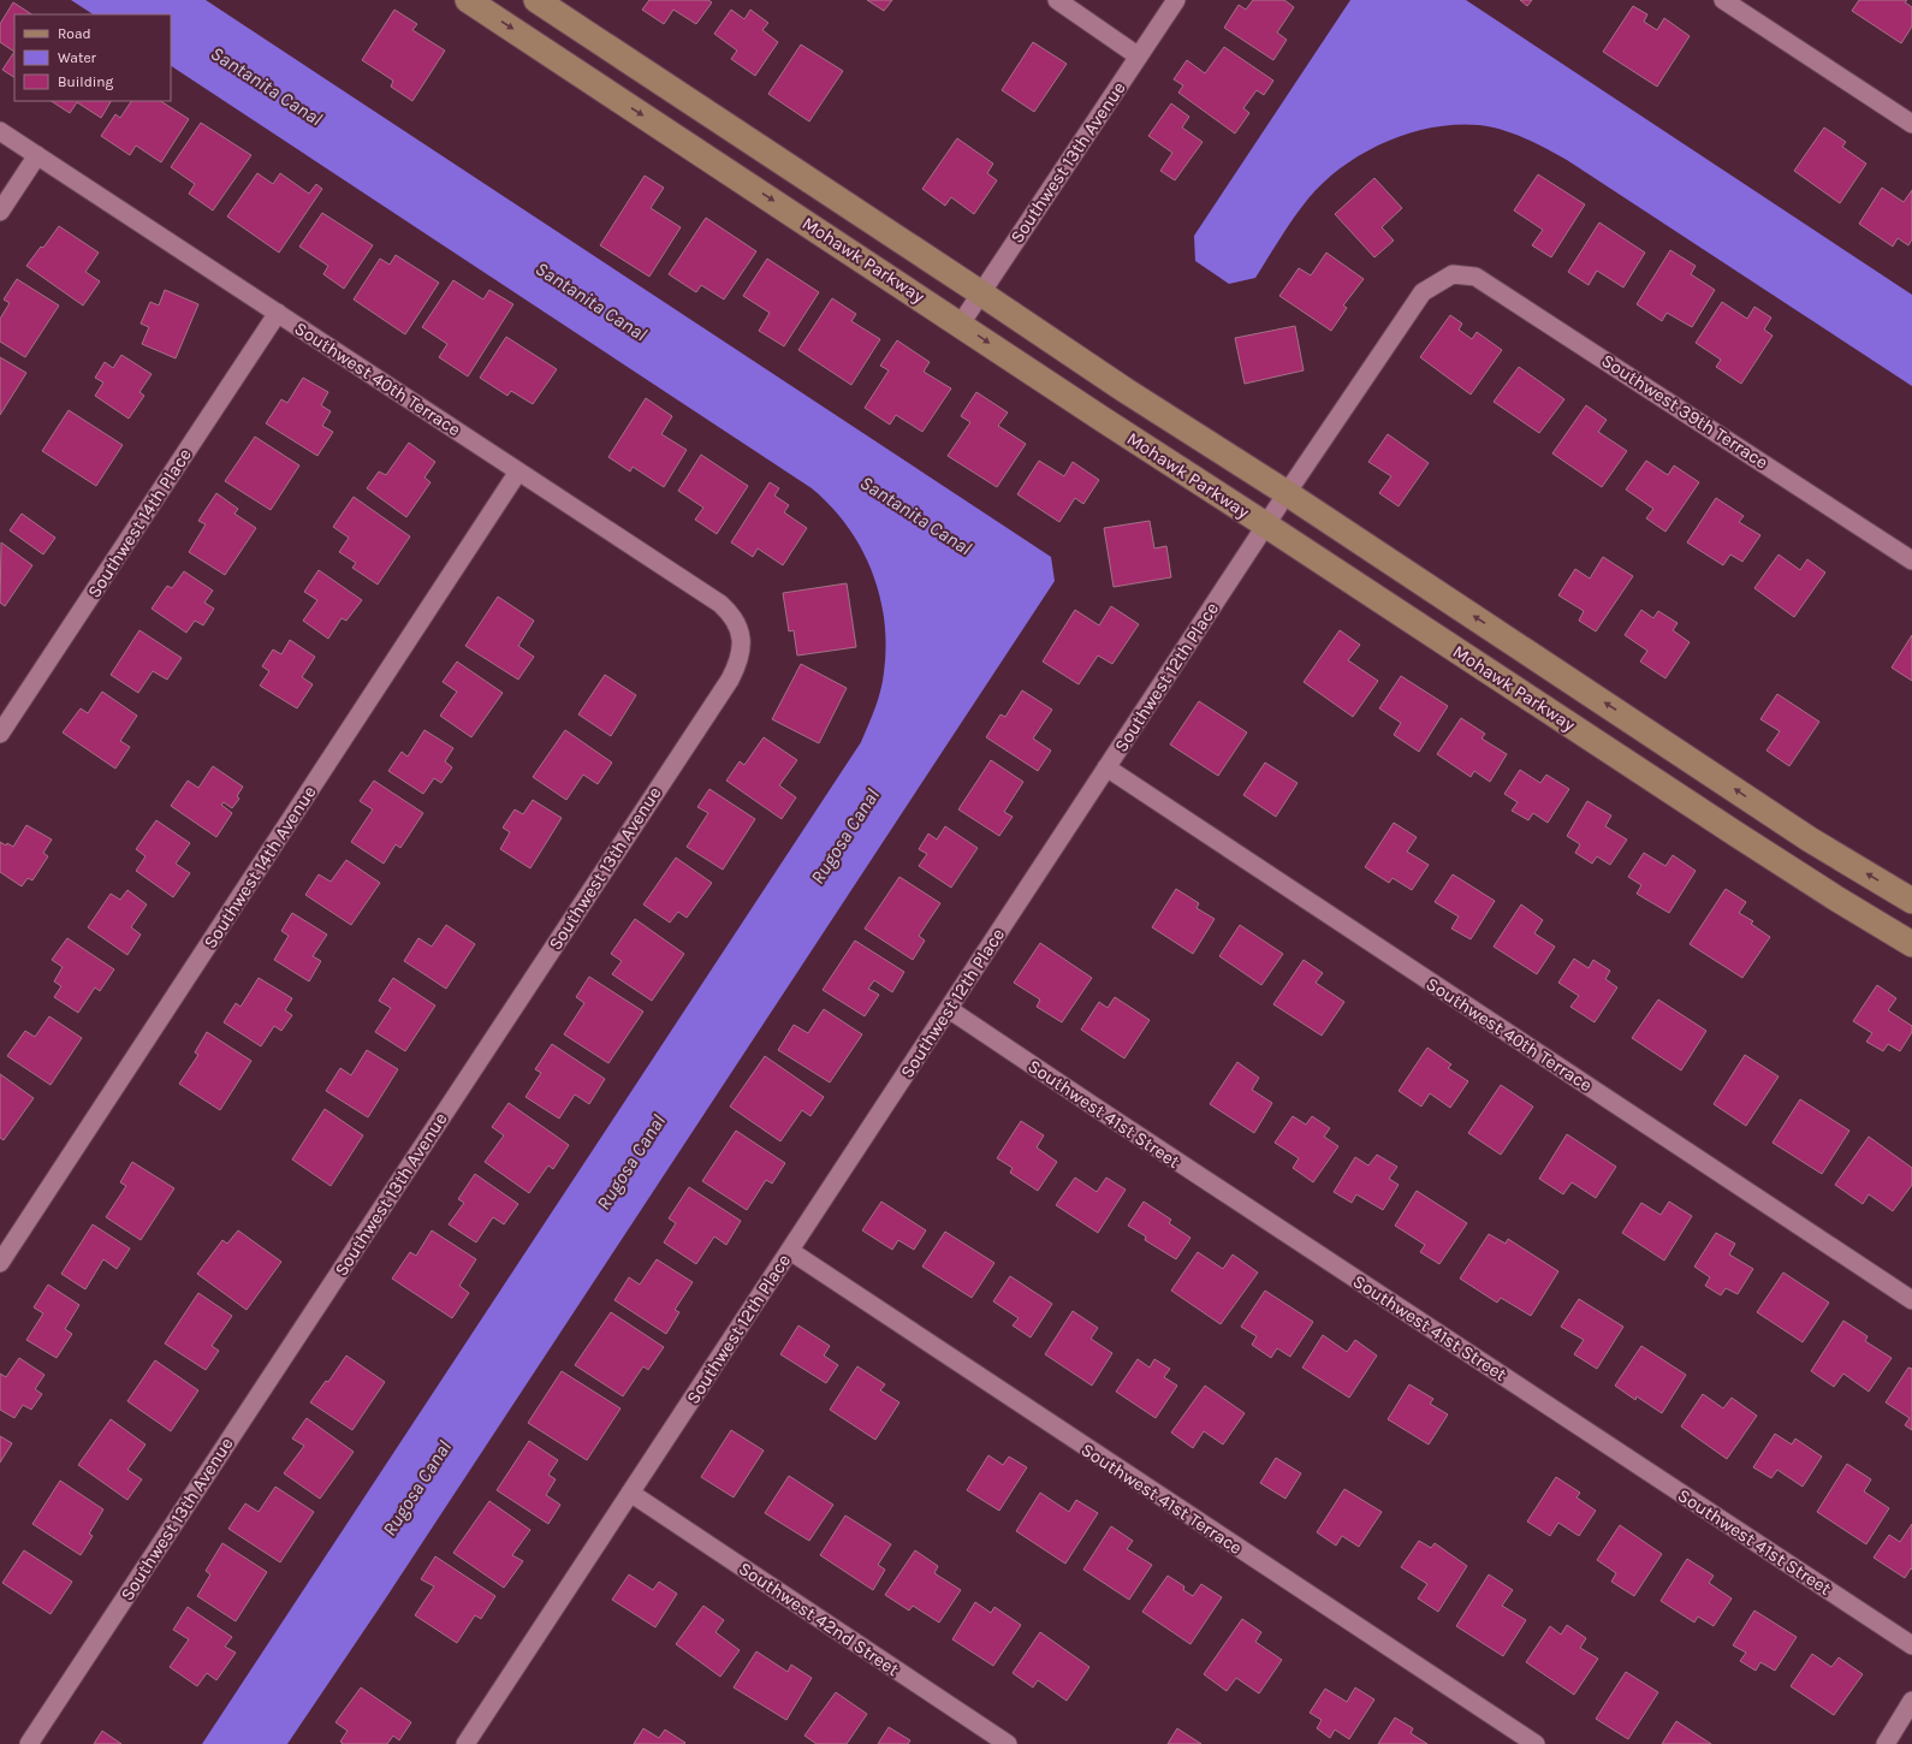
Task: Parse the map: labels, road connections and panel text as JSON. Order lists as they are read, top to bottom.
{
  "streets": {
    "street": [
      "Southwest 13th Avenue",
      "Mohawk Parkway",
      "Southwest 40th Terrace",
      "Southwest 39th Terrace",
      "Southwest 14th Place",
      "Southwest 12th Place",
      "Southwest 14th Avenue",
      "Southwest 41st Street",
      "Southwest 41st Terrace",
      "Southwest 42nd Street"
    ]
  },
  "crossings": [
    ["Southwest 13th Avenue", "Mohawk Parkway"],
    ["Southwest 13th Avenue", "Southwest 40th Terrace"],
    ["Mohawk Parkway", "Southwest 12th Place"],
    ["Southwest 40th Terrace", "Southwest 14th Place"],
    ["Southwest 40th Terrace", "Southwest 12th Place"],
    ["Southwest 40th Terrace", "Southwest 14th Avenue"],
    ["Southwest 39th Terrace", "Southwest 12th Place"],
    ["Southwest 12th Place", "Southwest 41st Street"],
    ["Southwest 12th Place", "Southwest 41st Terrace"],
    ["Southwest 12th Place", "Southwest 42nd Street"]
  ],
  "water": ["Santanita Canal", "Rugosa Canal"],
  "legend": ["Road", "Water", "Building"]
}
